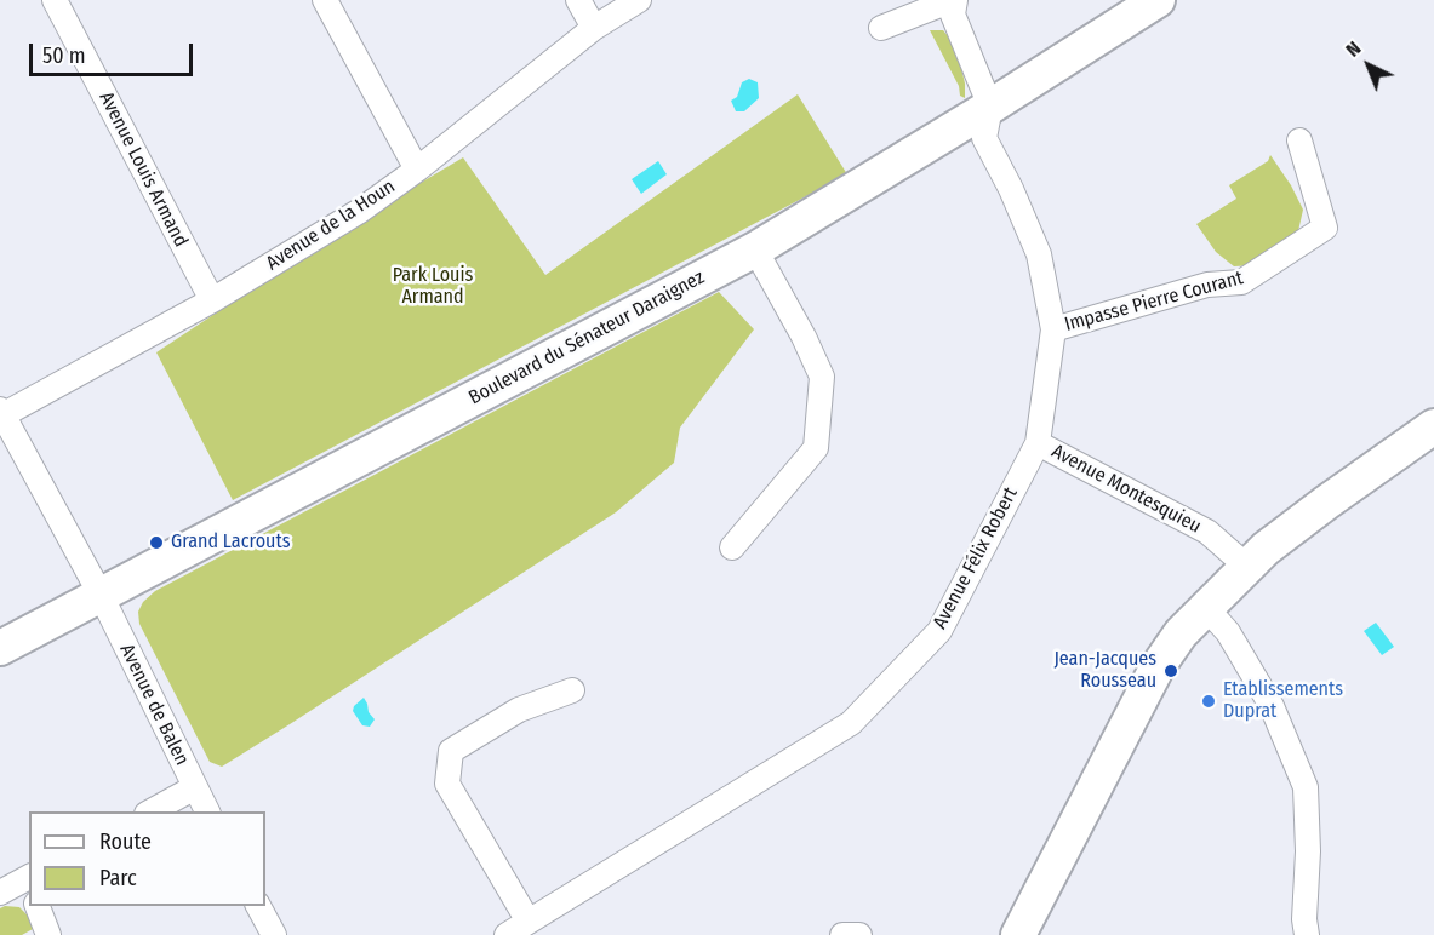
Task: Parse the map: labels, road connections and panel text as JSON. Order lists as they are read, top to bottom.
{
  "streets": {
    "street": [
      "Avenue Louis Armand",
      "Avenue de la Houn",
      "Impasse Pierre Courant",
      "Boulevard du Sénateur Daraignez",
      "Avenue Montesquieu",
      "Avenue Félix Robert",
      "Avenue de Balen"
    ]
  },
  "crossings": [
    ["Avenue Louis Armand", "Avenue de la Houn"],
    ["Avenue de la Houn", "Avenue de Balen"],
    ["Impasse Pierre Courant", "Avenue Félix Robert"],
    ["Boulevard du Sénateur Daraignez", "Avenue Félix Robert"],
    ["Boulevard du Sénateur Daraignez", "Avenue de Balen"],
    ["Avenue Montesquieu", "Avenue Félix Robert"]
  ],
  "parks": ["Park Louis Armand"],
  "places": ["Grand Lacrouts", "Jean-Jacques Rousseau", "Etablissements Duprat"],
  "legend": ["Route", "Parc"],
  "scale_bar": "50 m",
  "north": "top left"
}
